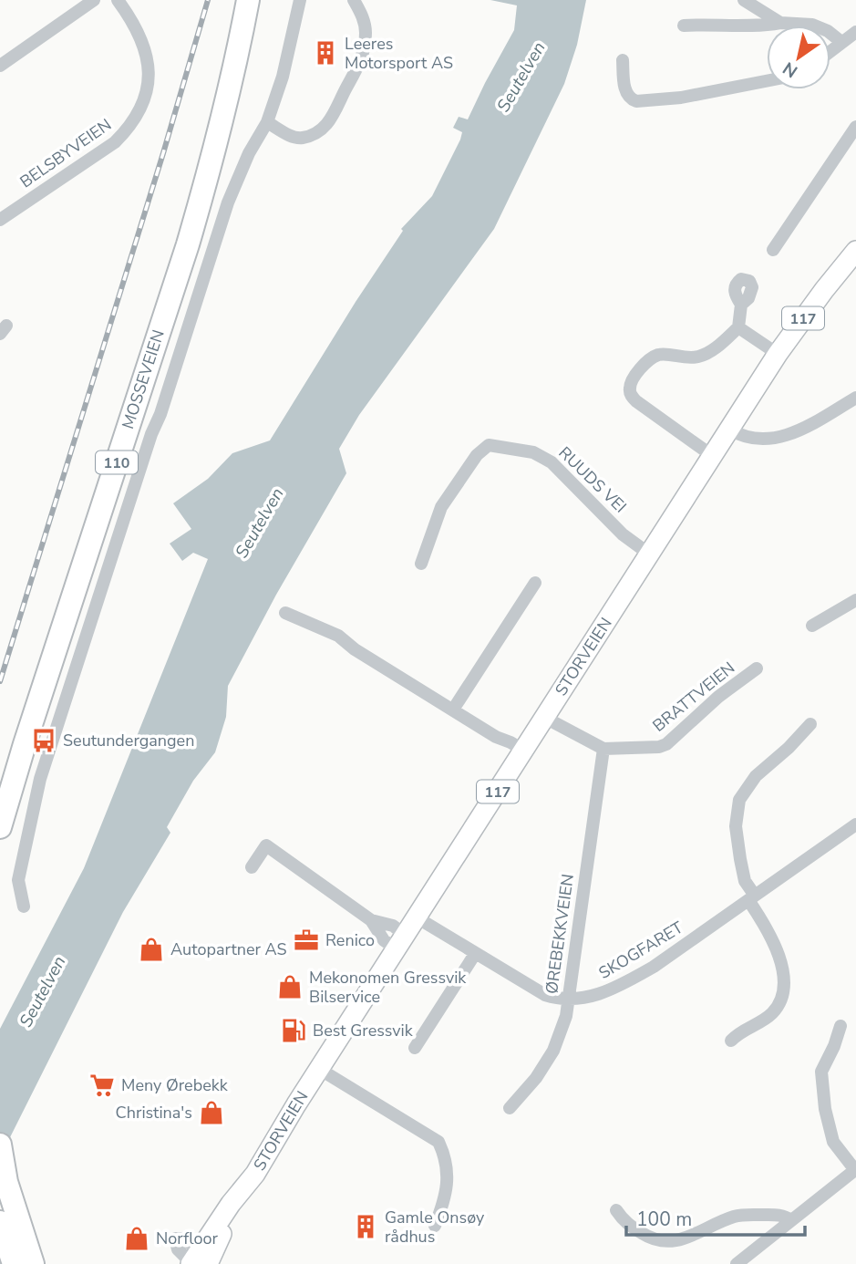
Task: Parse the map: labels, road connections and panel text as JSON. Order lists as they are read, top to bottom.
{
  "streets": {
    "highway": ["MOSSEVEIEN", "110"],
    "main road": ["117", "STORVEIEN"],
    "street": [
      "BELSBYVEIEN",
      "RUUDS VEI",
      "BRATTVEIEN",
      "ØREBEKKVEIEN",
      "SKOGFARET"
    ]
  },
  "crossings": [
    ["RUUDS VEI", "STORVEIEN"],
    ["STORVEIEN", "BRATTVEIEN"],
    ["STORVEIEN", "SKOGFARET"],
    ["BRATTVEIEN", "ØREBEKKVEIEN"],
    ["ØREBEKKVEIEN", "SKOGFARET"]
  ],
  "water": ["Seutelven"],
  "places": {
    "building": ["Leeres Motorsport AS", "Gamle Onsøy rådhus"],
    "bus stop": ["Seutundergangen"],
    "office": ["Renico"],
    "shop": [
      "Autopartner AS",
      "Mekonomen Gressvik Bilservice",
      "Christina's",
      "Norfloor"
    ],
    "fuel station": ["Best Gressvik"],
    "supermarket": ["Meny Ørebekk"]
  },
  "scale_bar": "100 m",
  "north": "bottom left"
}
